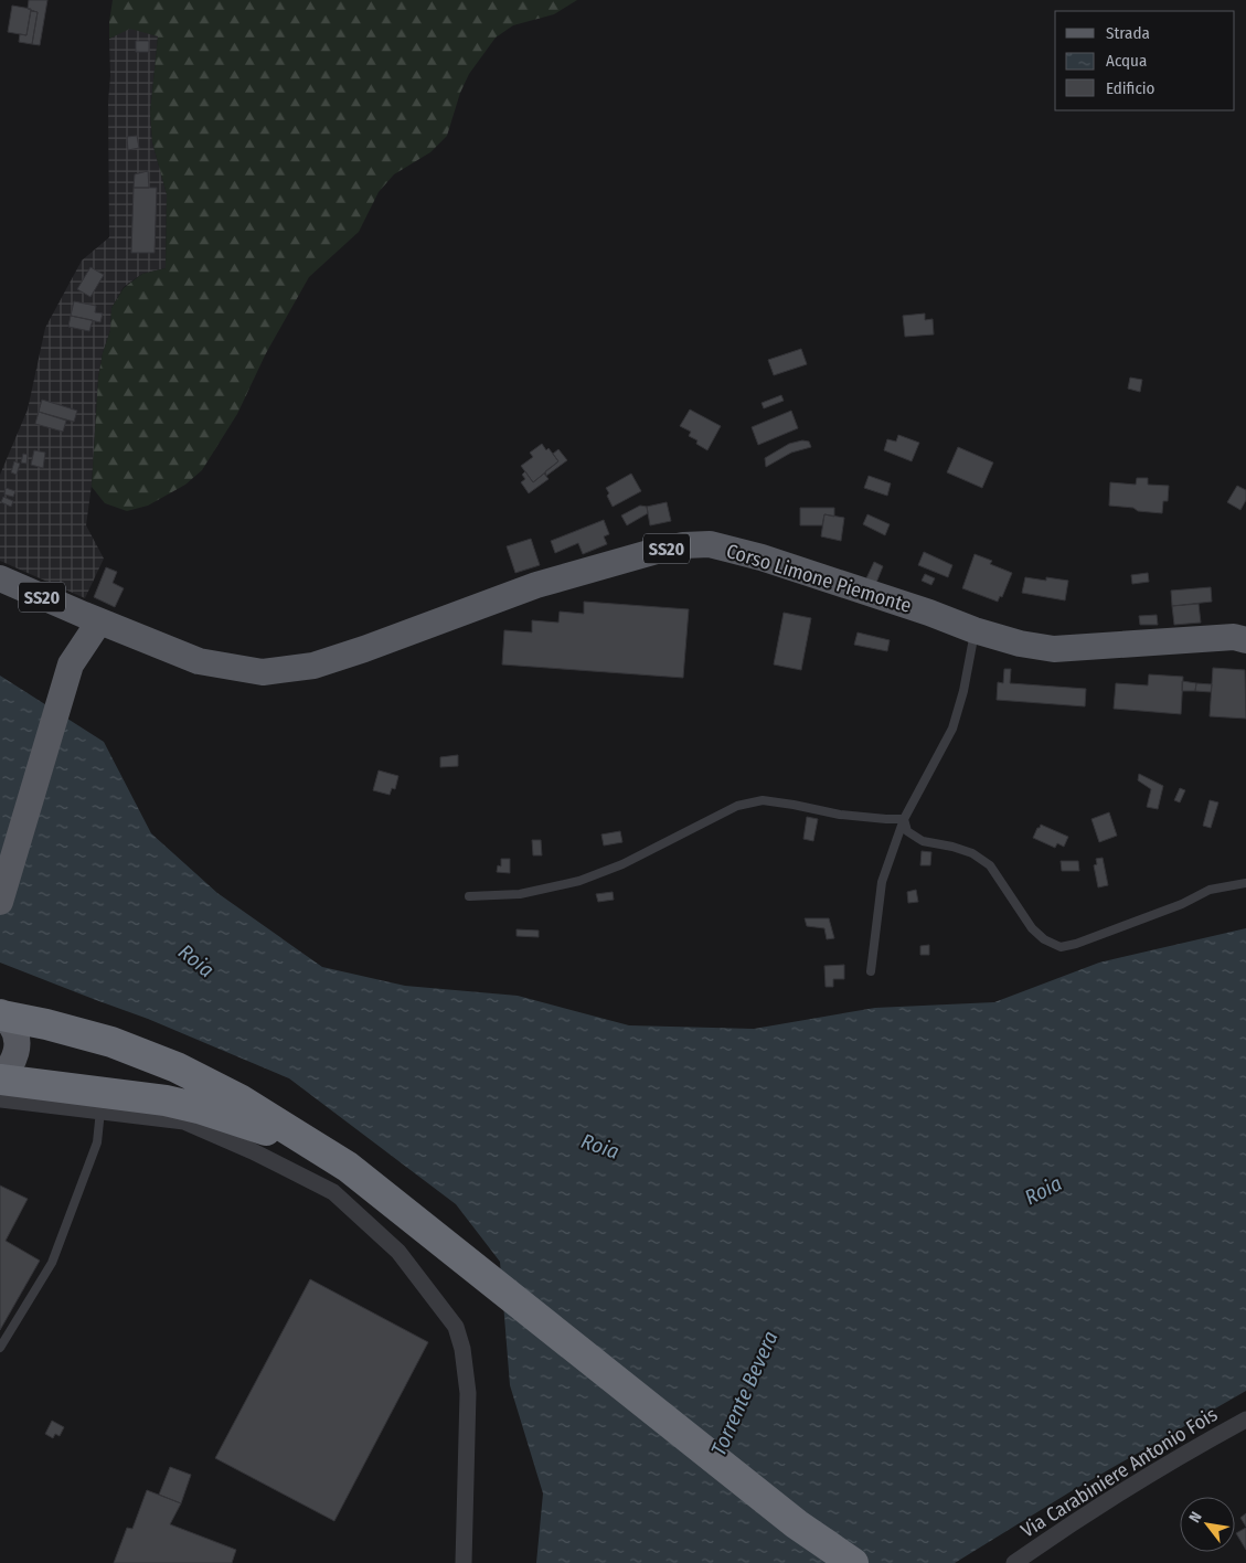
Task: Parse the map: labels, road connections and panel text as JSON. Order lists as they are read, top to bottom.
{
  "streets": {
    "main road": ["SS20", "Corso Limone Piemonte"],
    "street": ["Via Carabiniere Antonio Fois"]
  },
  "crossings": [
    ["SS20", "Corso Limone Piemonte"]
  ],
  "water": ["Roia", "Torrente Bevera"],
  "legend": ["Strada", "Acqua", "Edificio"],
  "north": "top left"
}
